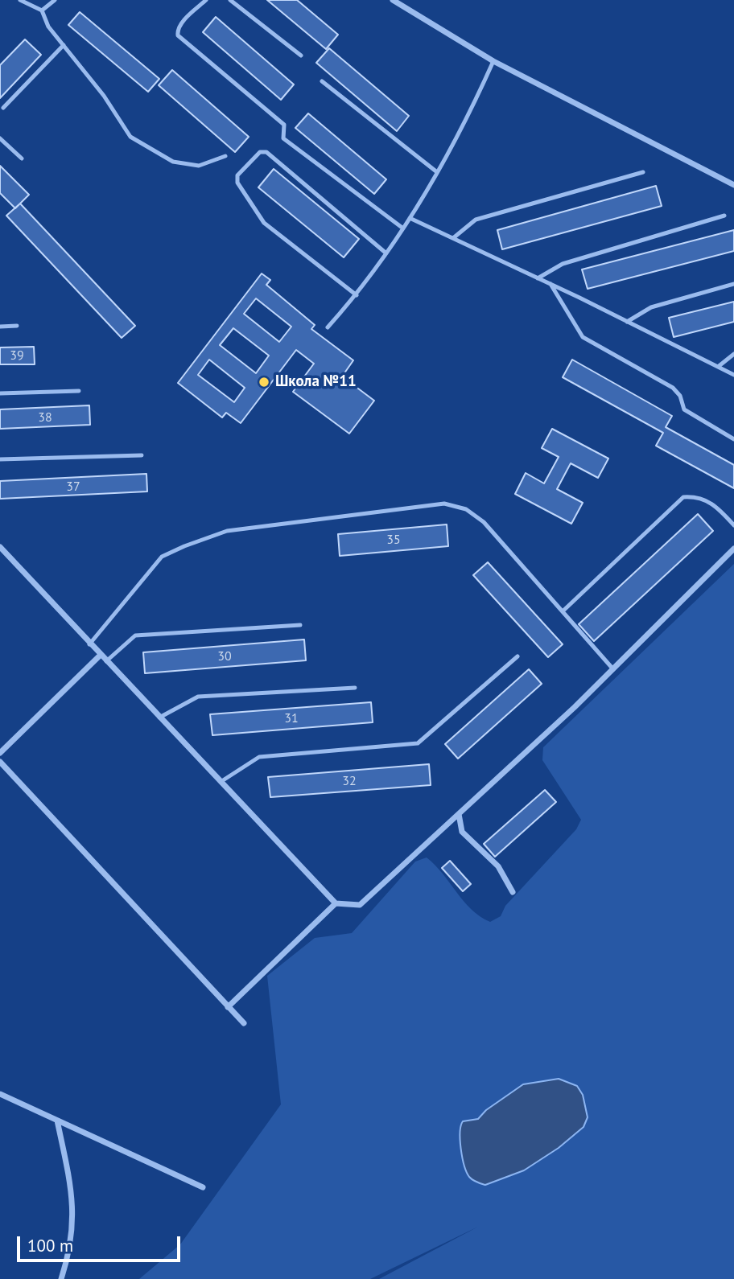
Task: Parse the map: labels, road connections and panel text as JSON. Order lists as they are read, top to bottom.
{
  "places": ["Школа №11"],
  "house_numbers": [
    "39",
    "38",
    "37",
    "35",
    "30",
    "31",
    "32"
  ],
  "scale_bar": "100 m"
}
